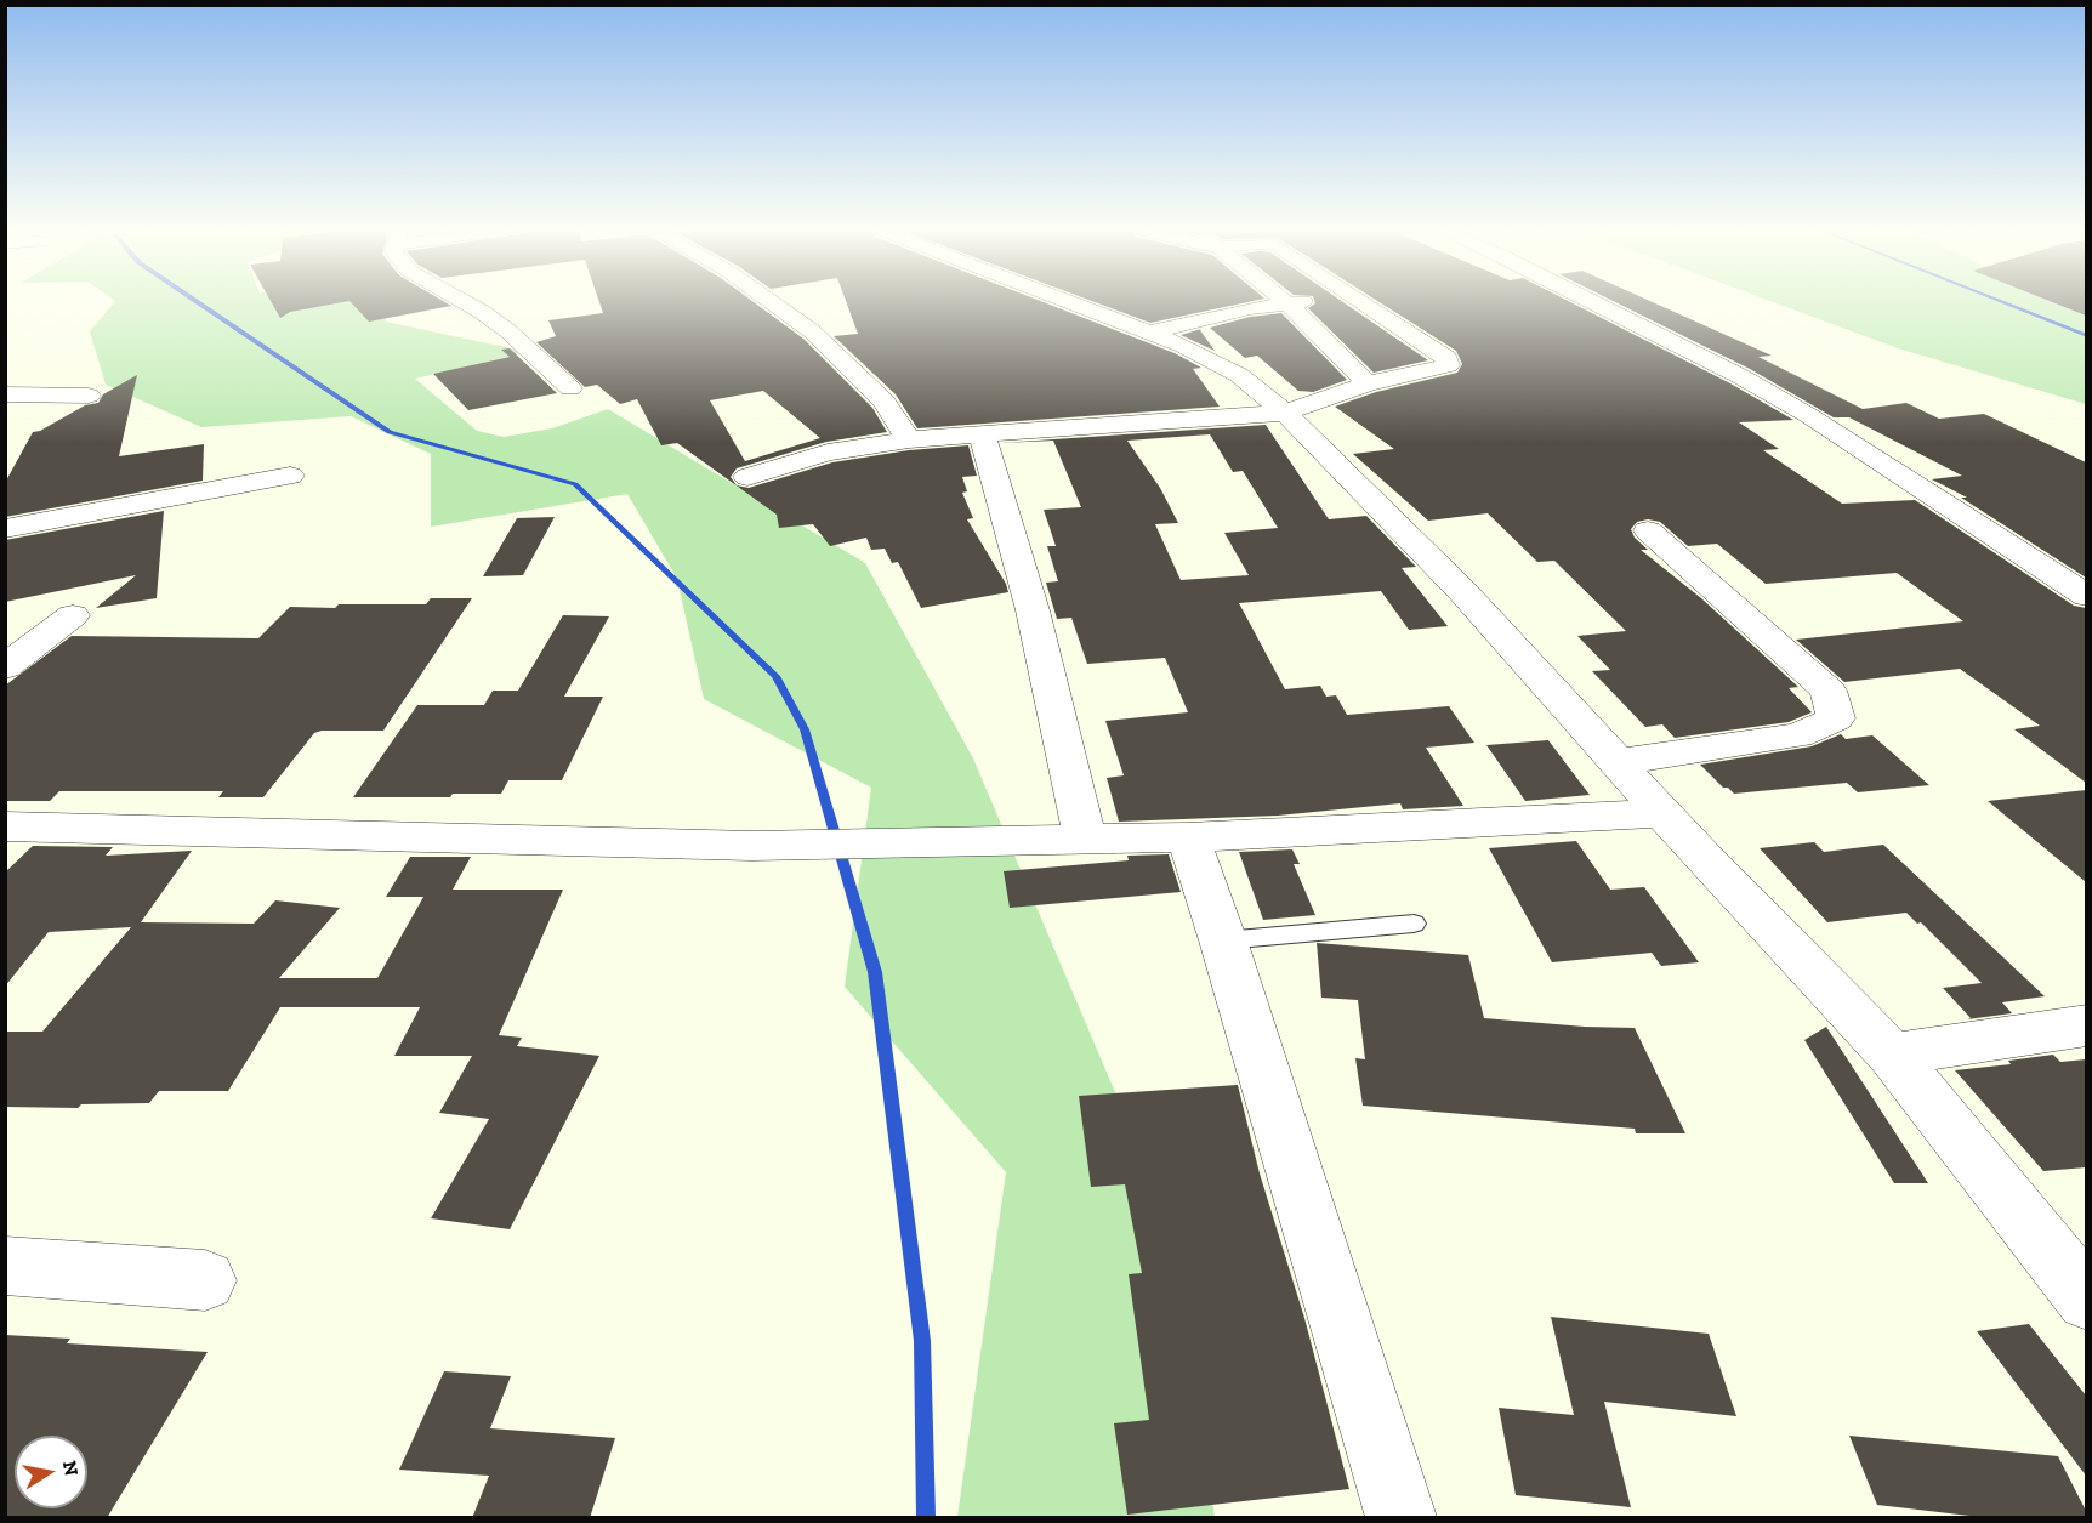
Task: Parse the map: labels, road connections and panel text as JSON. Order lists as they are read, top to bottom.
{
  "north": "right"
}
